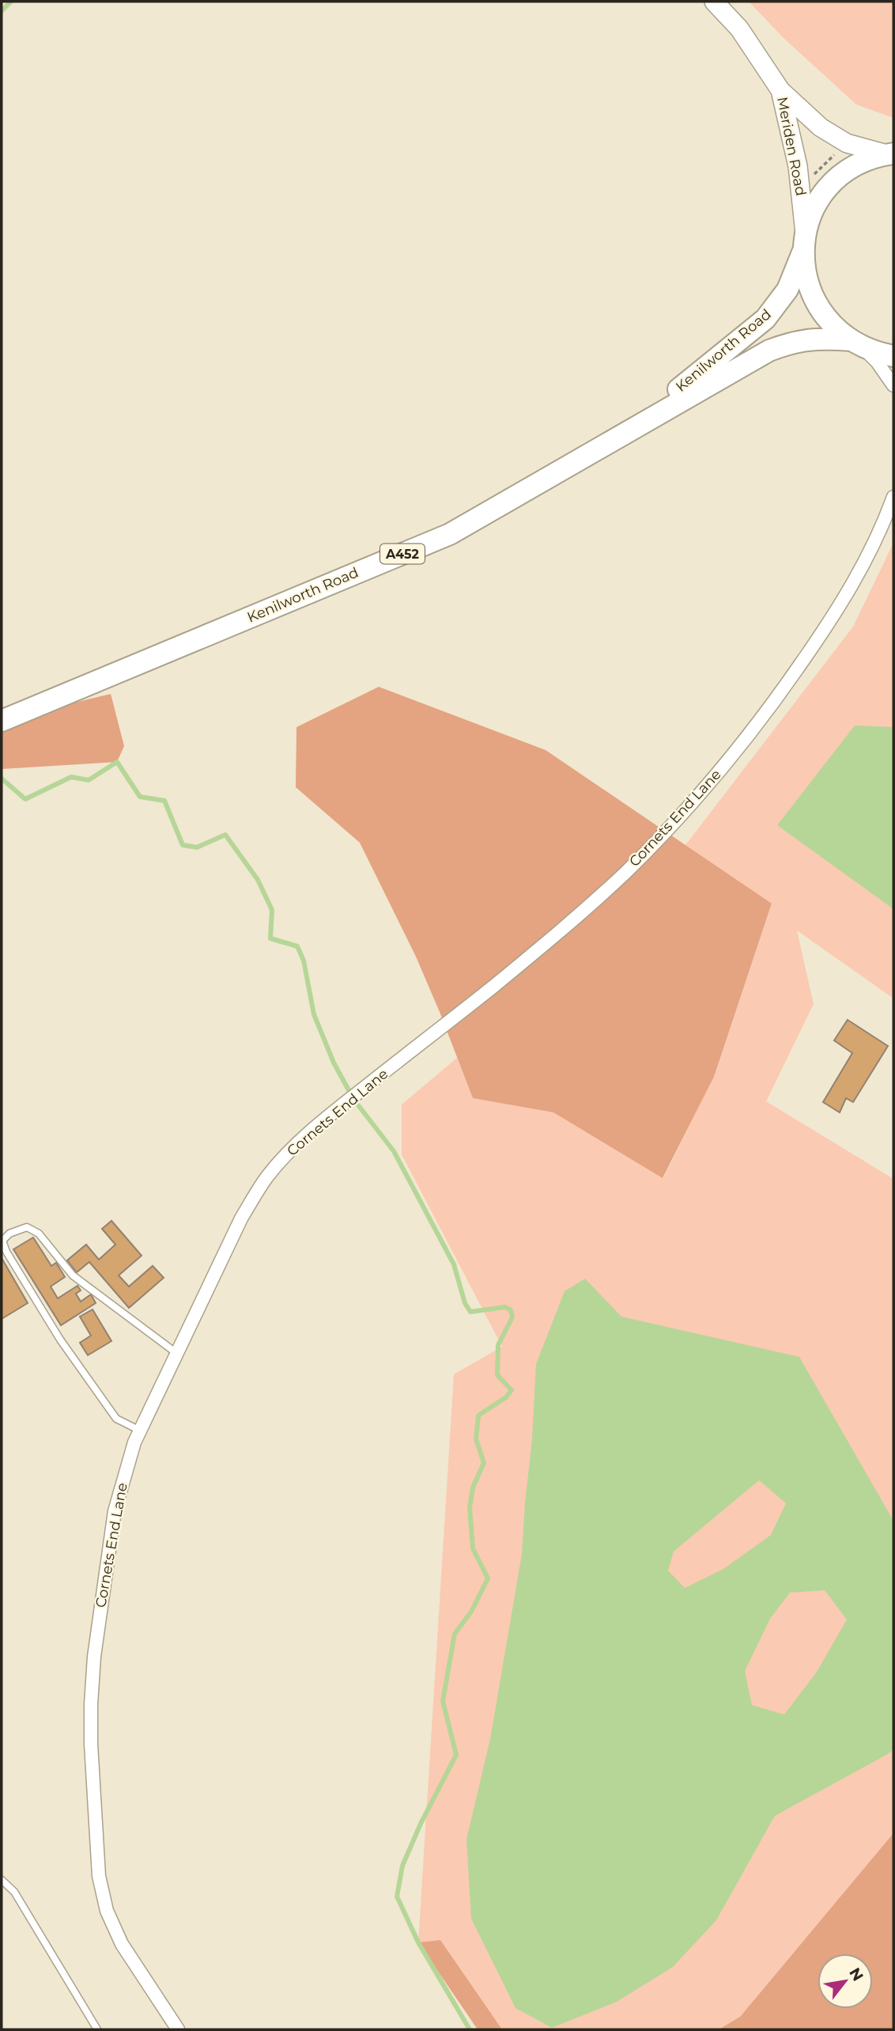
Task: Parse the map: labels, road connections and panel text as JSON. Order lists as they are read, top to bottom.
{
  "streets": {
    "highway": ["Kenilworth Road", "A452"],
    "main road": ["Meriden Road"],
    "street": ["Cornets End Lane"]
  },
  "crossings": [
    ["Meriden Road", "Kenilworth Road"]
  ],
  "north": "top right"
}
